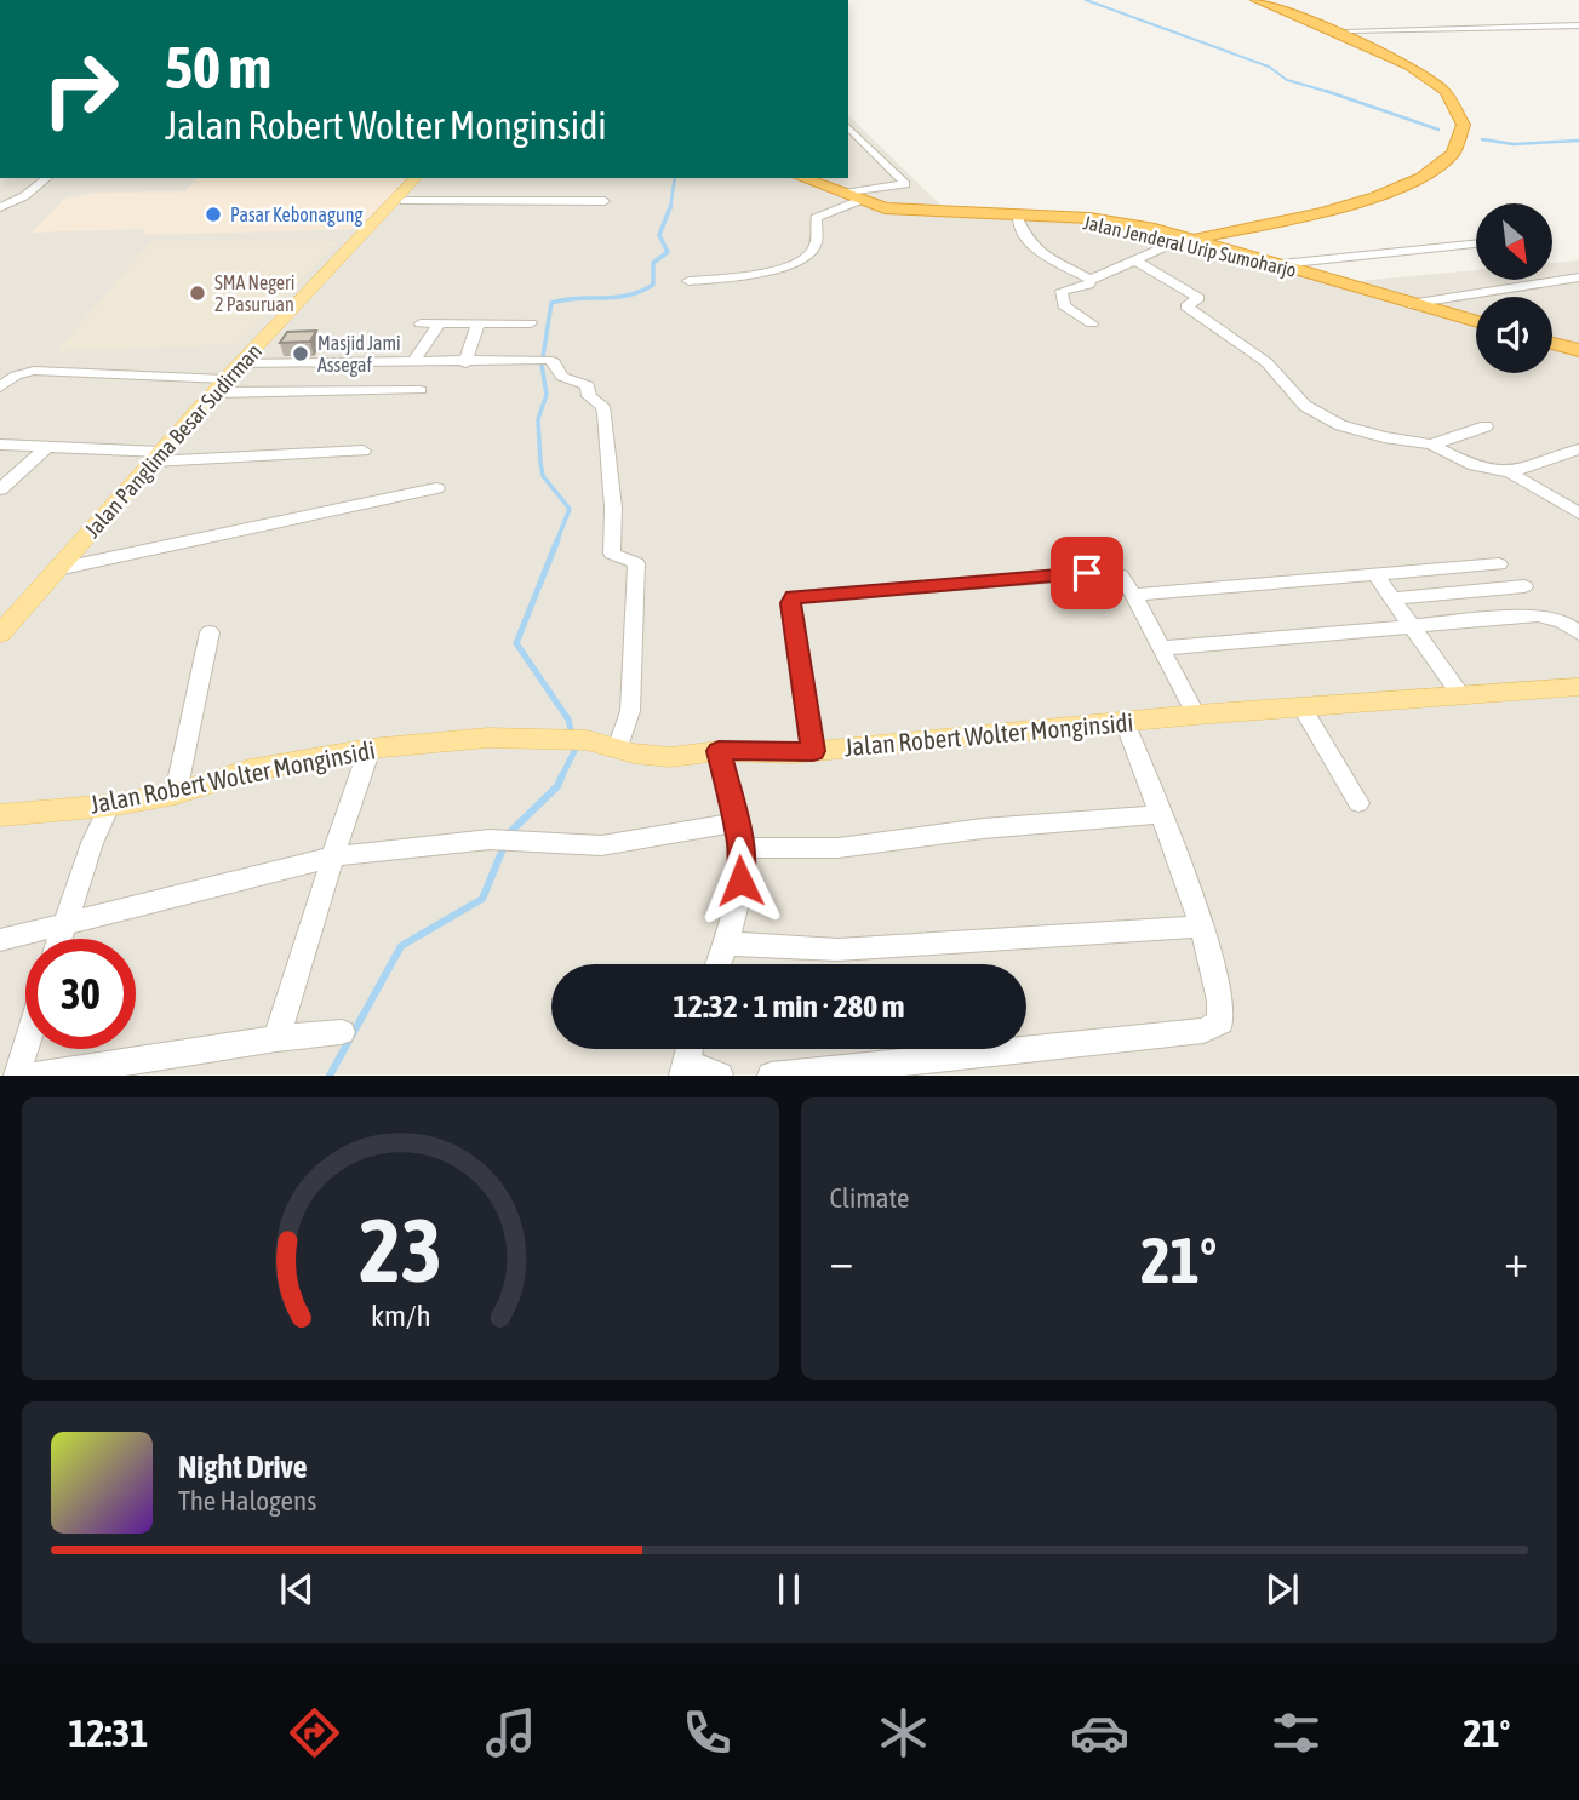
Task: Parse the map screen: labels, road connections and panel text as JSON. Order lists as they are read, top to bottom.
{
  "streets": {
    "highway": ["Jalan Jenderal Urip Sumoharjo"],
    "main road": ["Jalan Panglima Besar Sudirman", "Jalan Robert Wolter Monginsidi"]
  },
  "places": ["Pasar Kebonagung", "SMA Negeri 2 Pasuruan", "Masjid Jami Assegaf"],
  "north": "bottom right",
  "page": {
    "turn": ["50 m", "Jalan Robert Wolter Monginsidi"],
    "limit": "30",
    "trip": "12:32 · 1 min · 280 m",
    "tile": "Climate",
    "heat": ["−", "21°", "+"],
    "song": ["Night Drive", "The Halogens"],
    "tabs": ["12:31", "21°"],
    "gauge": ["23", "km/h"]
  }
}
